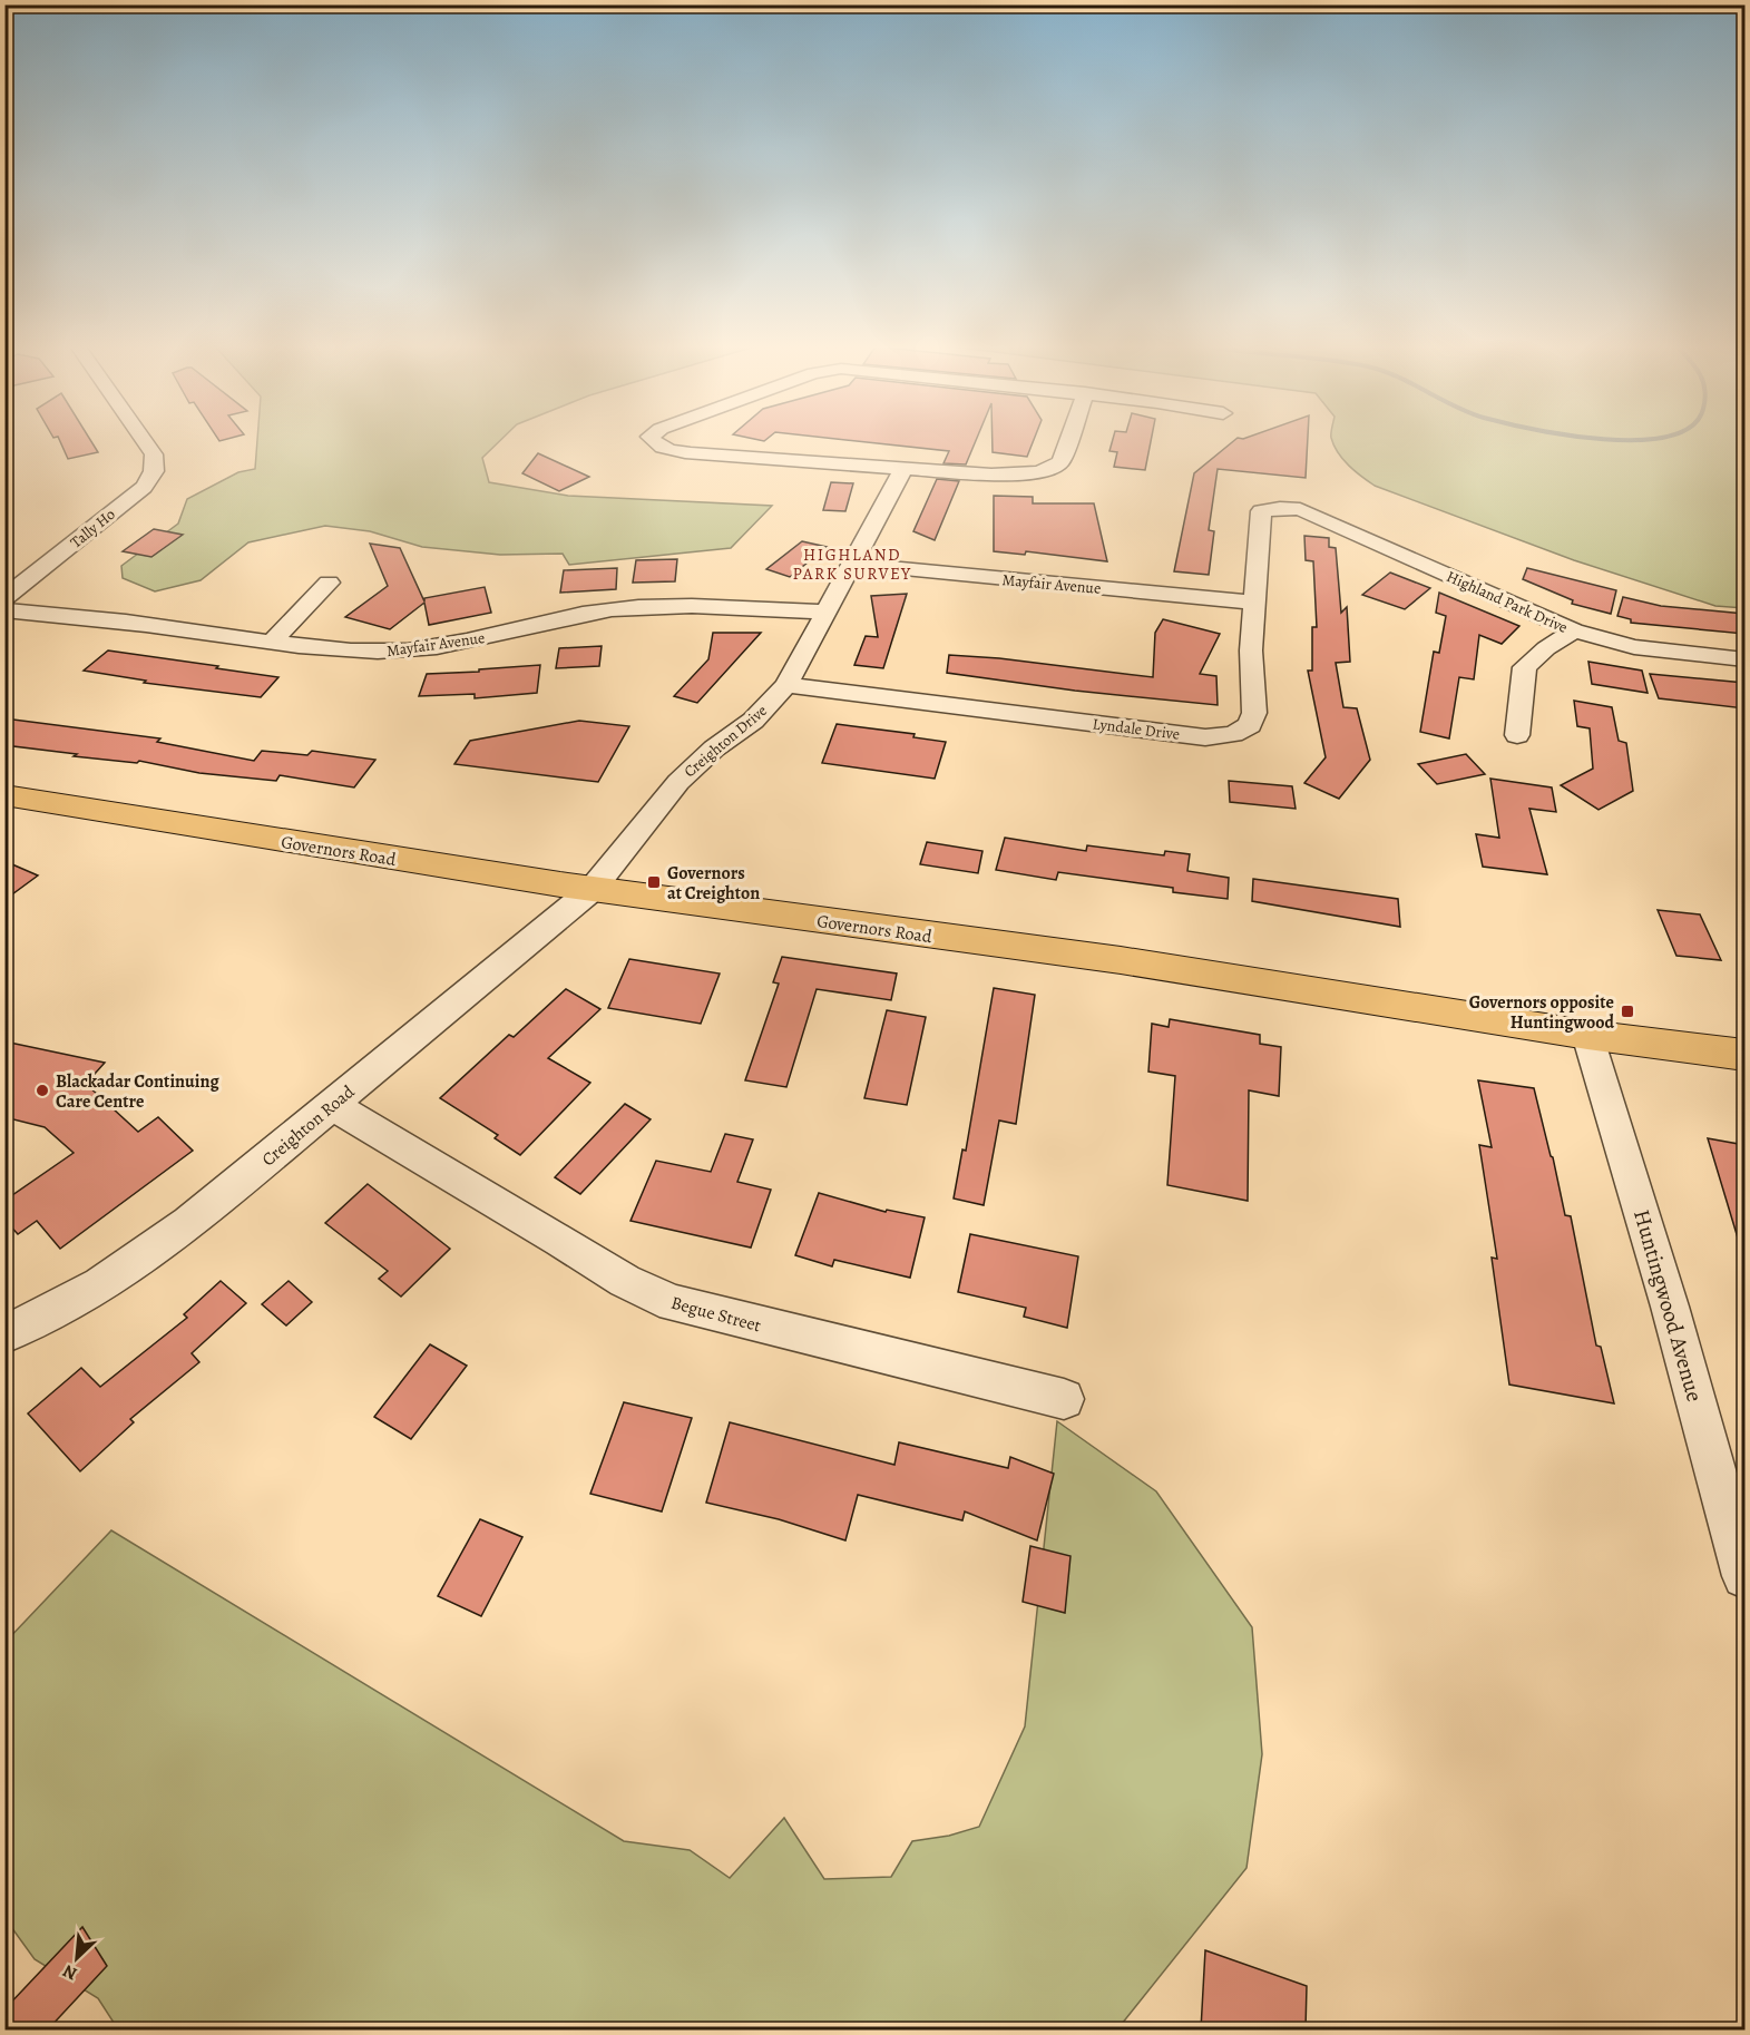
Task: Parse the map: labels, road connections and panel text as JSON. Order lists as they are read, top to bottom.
{
  "streets": {
    "main road": ["Governors Road"],
    "street": [
      "Tally Ho",
      "Mayfair Avenue",
      "Highland Park Drive",
      "Lyndale Drive",
      "Creighton Drive",
      "Creighton Road",
      "Huntingwood Avenue",
      "Begue Street"
    ]
  },
  "crossings": [
    ["Mayfair Avenue", "Lyndale Drive"],
    ["Mayfair Avenue", "Creighton Drive"],
    ["Highland Park Drive", "Lyndale Drive"],
    ["Lyndale Drive", "Creighton Drive"],
    ["Creighton Drive", "Governors Road"],
    ["Creighton Drive", "Creighton Road"],
    ["Governors Road", "Creighton Road"],
    ["Governors Road", "Huntingwood Avenue"],
    ["Creighton Road", "Begue Street"]
  ],
  "districts": ["HIGHLAND PARK SURVEY"],
  "places": {
    "transit": ["Governors at Creighton", "Governors opposite Huntingwood"],
    "other": ["Blackadar Continuing Care Centre"]
  },
  "north": "bottom left"
}
